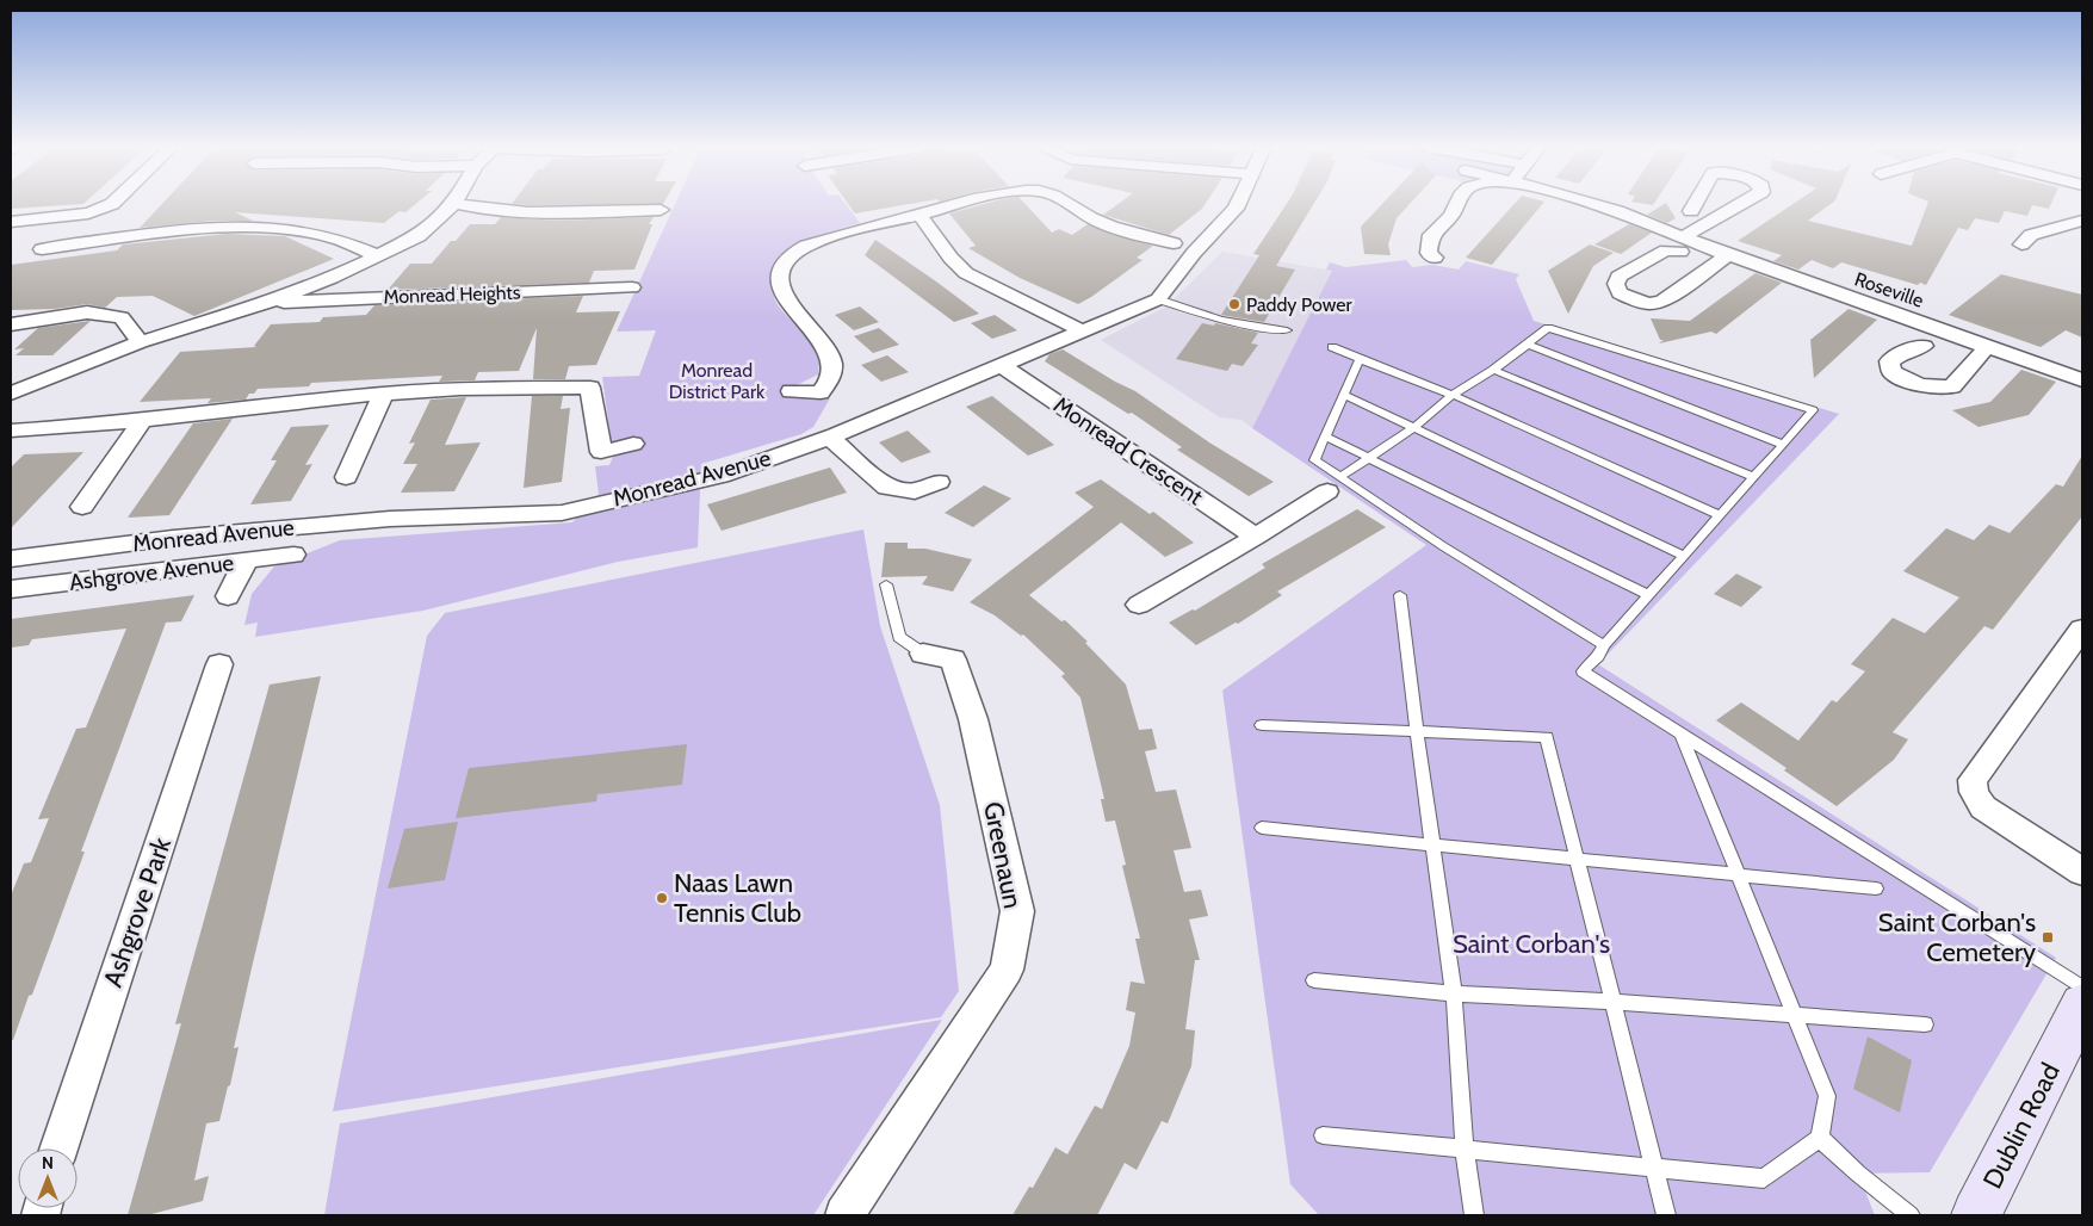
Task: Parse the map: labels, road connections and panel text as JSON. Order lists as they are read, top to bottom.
{
  "streets": {
    "main road": ["Dublin Road"],
    "street": [
      "Roseville",
      "Monread Heights",
      "Monread Crescent",
      "Monread Avenue",
      "Ashgrove Avenue",
      "Greenaun",
      "Ashgrove Park"
    ]
  },
  "crossings": [
    ["Monread Crescent", "Monread Avenue"]
  ],
  "parks": ["Monread District Park", "Saint Corban's"],
  "places": {
    "other": ["Paddy Power", "Naas Lawn Tennis Club"],
    "transit": ["Saint Corban's Cemetery"]
  },
  "north": "top"
}
